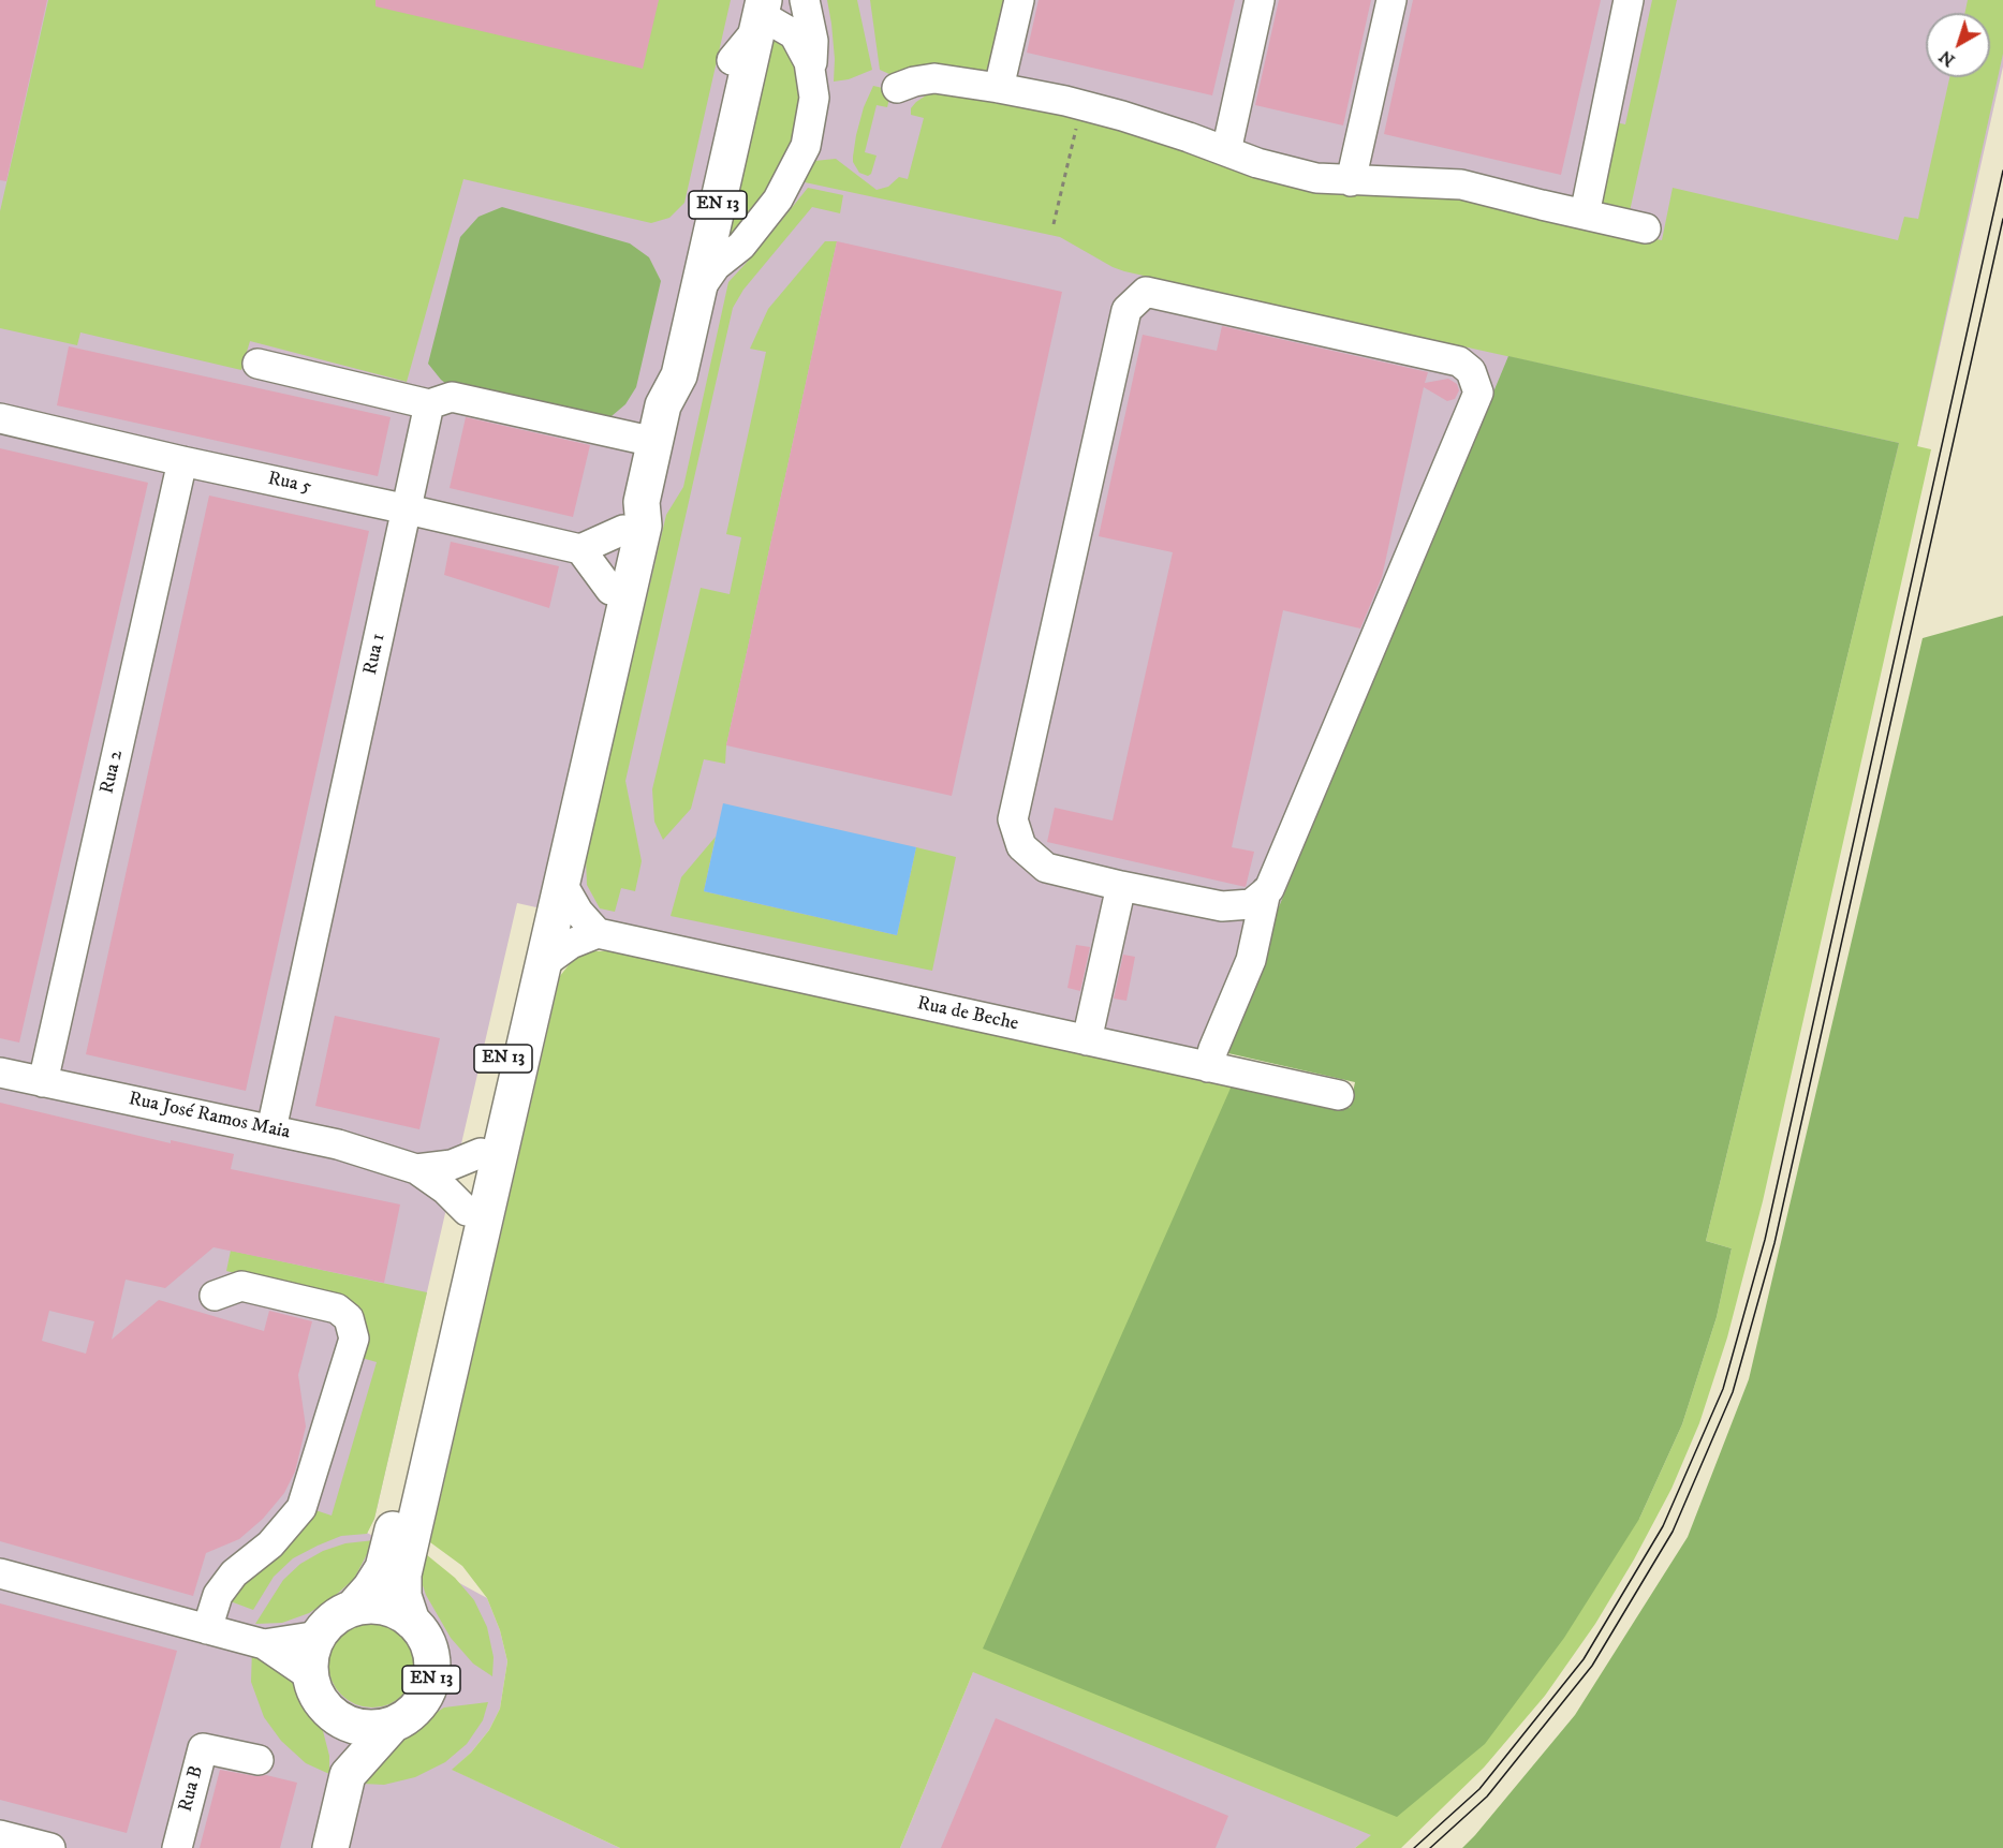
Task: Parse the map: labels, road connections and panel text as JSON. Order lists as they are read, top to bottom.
{
  "streets": {
    "main road": ["EN 13"],
    "street": [
      "Rua 5",
      "Rua 1",
      "Rua 2",
      "Rua de Beche",
      "Rua José Ramos Maia",
      "Rua B"
    ]
  },
  "crossings": [
    ["EN 13", "Rua José Ramos Maia"],
    ["Rua 5", "Rua 1"],
    ["Rua 5", "Rua 2"],
    ["Rua 1", "Rua José Ramos Maia"],
    ["Rua 2", "Rua José Ramos Maia"]
  ],
  "north": "bottom left"
}
